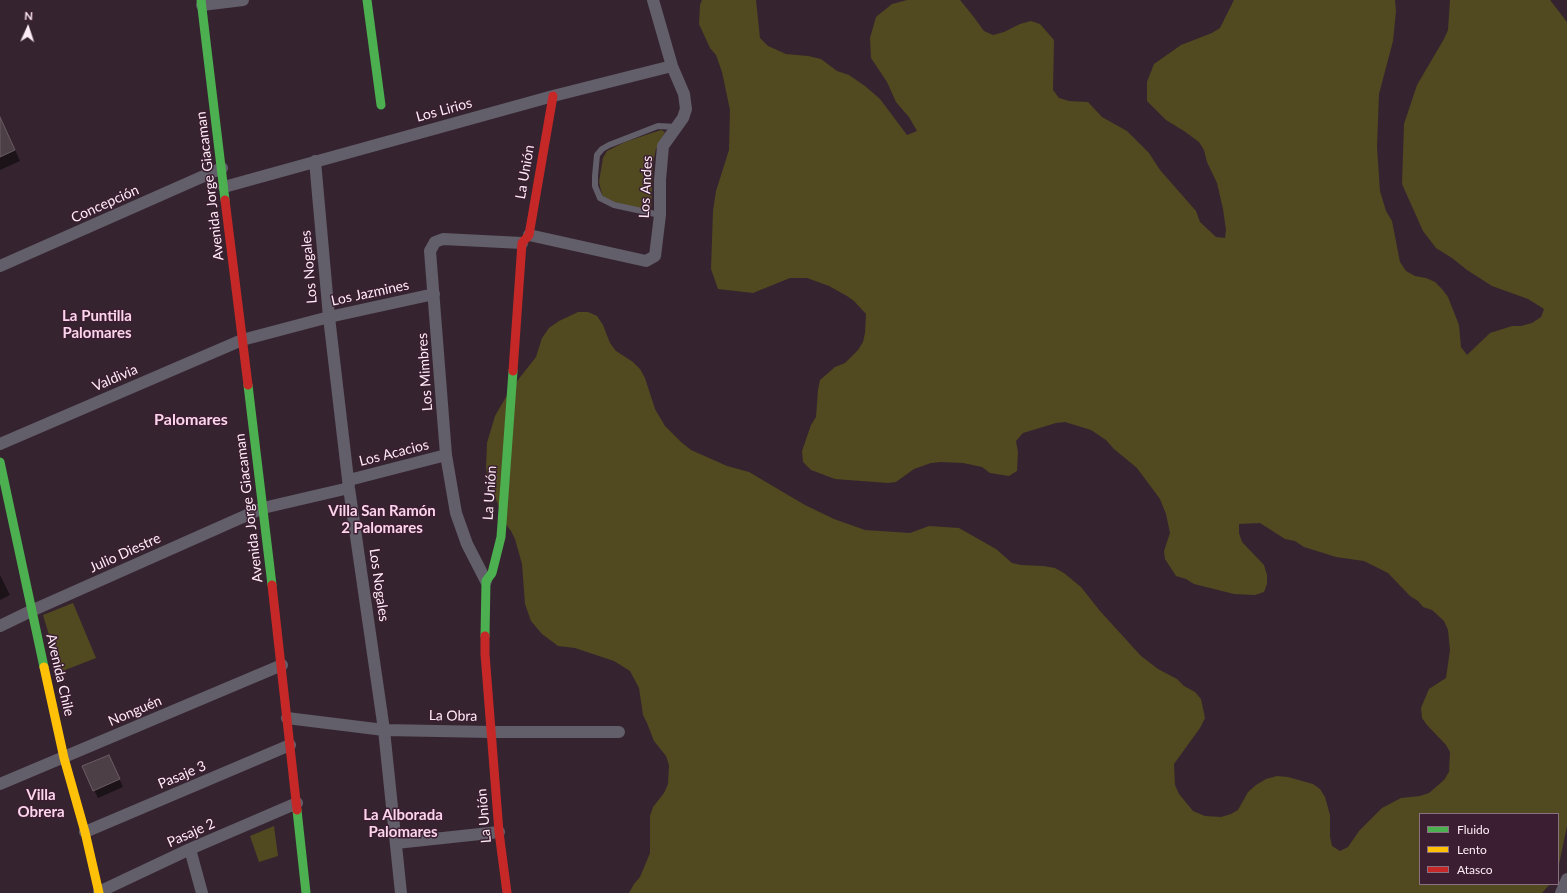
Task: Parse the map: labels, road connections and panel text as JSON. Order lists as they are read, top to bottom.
{
  "streets": {
    "street": [
      "Los Lirios",
      "La Unión",
      "Avenida Jorge Giacaman",
      "Los Andes",
      "Concepción",
      "Los Nogales",
      "Los Jazmines",
      "Los Mimbres",
      "Valdivia",
      "Los Acacios",
      "Julio Diestre",
      "Avenida Chile",
      "Nonguén",
      "La Obra",
      "Pasaje 3",
      "Pasaje 2"
    ]
  },
  "crossings": [
    ["Los Lirios", "La Unión"],
    ["Los Lirios", "Avenida Jorge Giacaman"],
    ["Los Lirios", "Los Andes"],
    ["Los Lirios", "Los Nogales"],
    ["La Unión", "Los Andes"],
    ["La Unión", "Los Mimbres"],
    ["La Unión", "La Obra"],
    ["Avenida Jorge Giacaman", "Concepción"],
    ["Avenida Jorge Giacaman", "Los Jazmines"],
    ["Avenida Jorge Giacaman", "Valdivia"],
    ["Avenida Jorge Giacaman", "Los Acacios"],
    ["Avenida Jorge Giacaman", "Julio Diestre"],
    ["Avenida Jorge Giacaman", "Nonguén"],
    ["Avenida Jorge Giacaman", "La Obra"],
    ["Avenida Jorge Giacaman", "Pasaje 3"],
    ["Avenida Jorge Giacaman", "Pasaje 2"],
    ["Los Andes", "Los Mimbres"],
    ["Los Nogales", "Los Jazmines"],
    ["Los Nogales", "Los Acacios"],
    ["Los Nogales", "La Obra"],
    ["Los Jazmines", "Los Mimbres"],
    ["Los Jazmines", "Valdivia"],
    ["Los Mimbres", "Los Acacios"],
    ["Los Acacios", "Julio Diestre"],
    ["Julio Diestre", "Avenida Chile"],
    ["Avenida Chile", "Nonguén"],
    ["Avenida Chile", "Pasaje 3"],
    ["Avenida Chile", "Pasaje 2"]
  ],
  "districts": [
    "La Puntilla Palomares",
    "Palomares",
    "Villa San Ramón 2 Palomares",
    "Villa Obrera",
    "La Alborada Palomares"
  ],
  "legend": ["Fluido", "Lento", "Atasco"],
  "north": "top"
}
